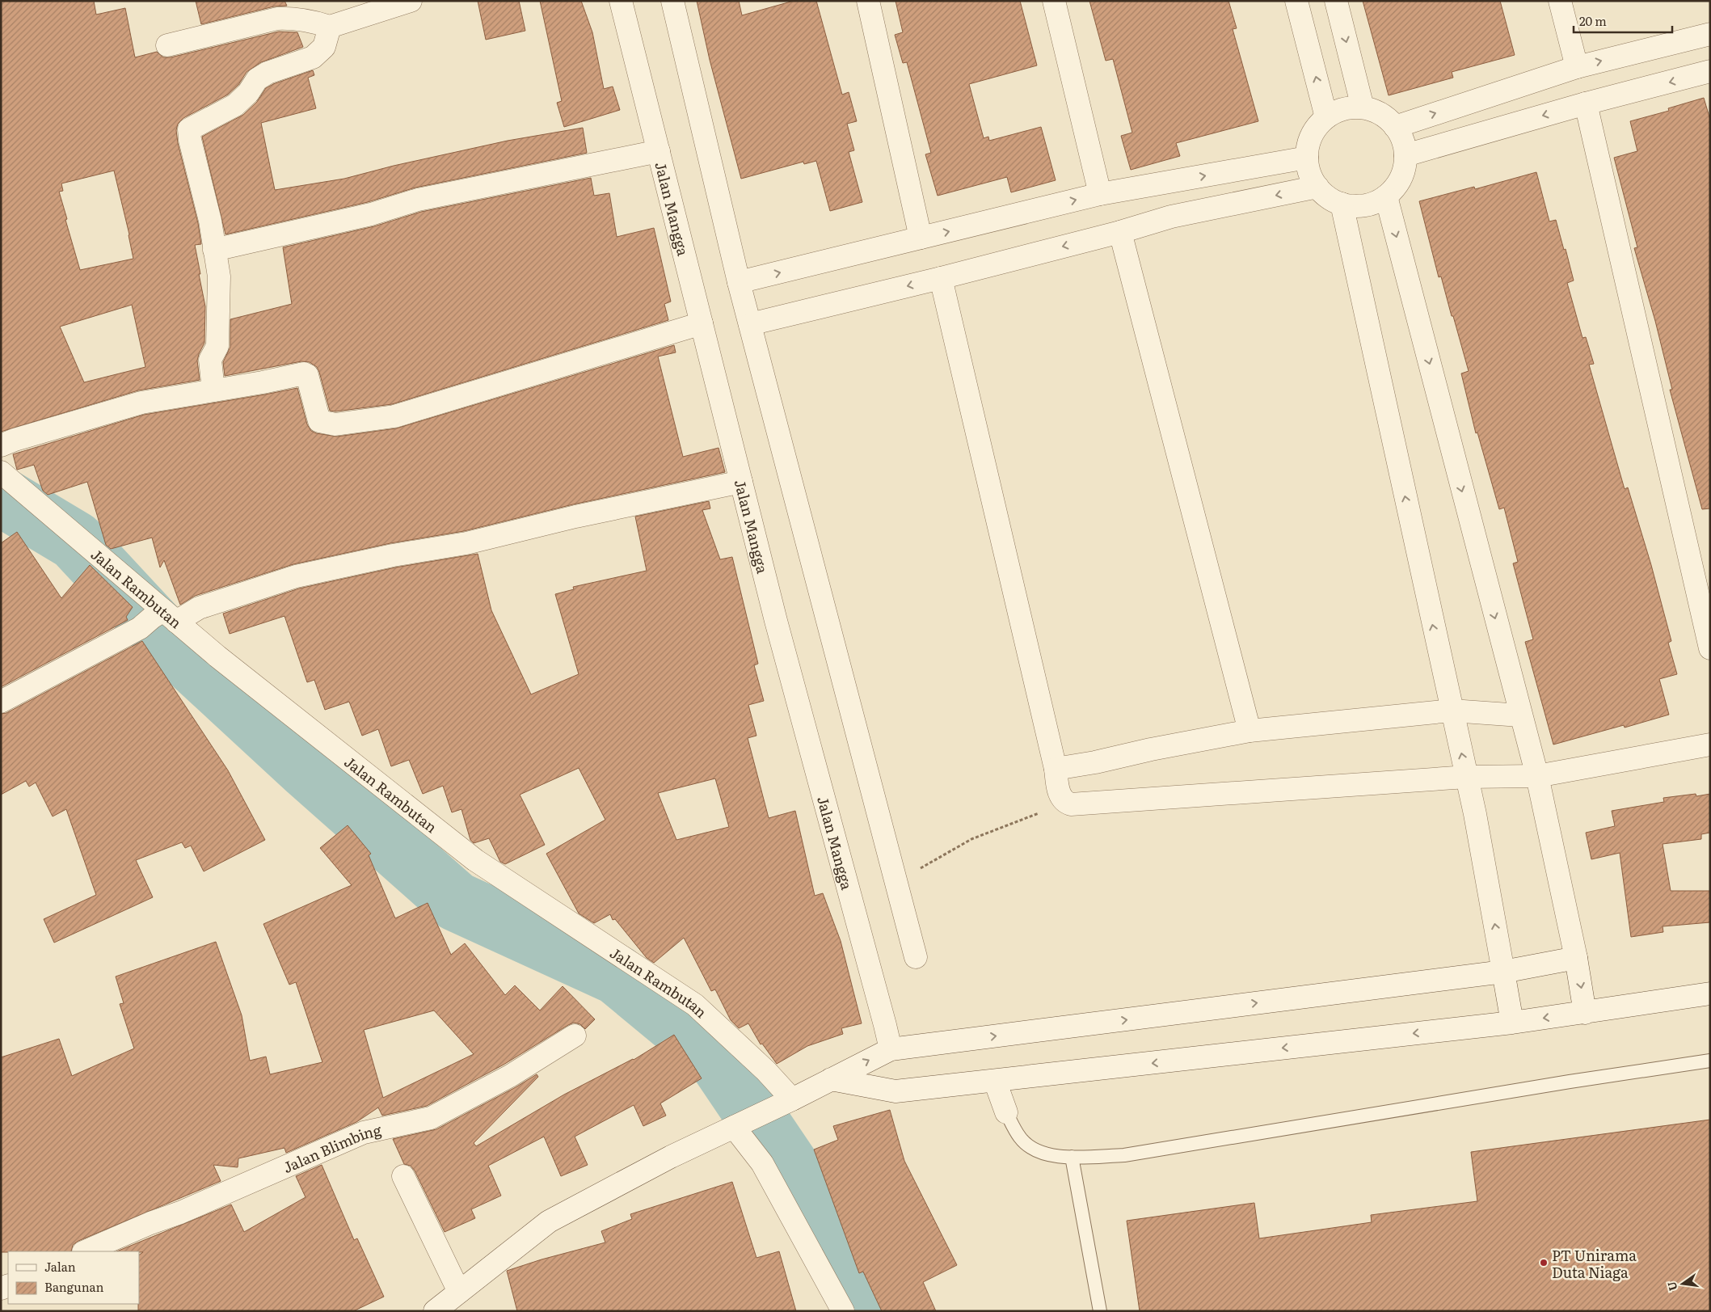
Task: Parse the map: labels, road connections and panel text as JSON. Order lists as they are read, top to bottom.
{
  "streets": {
    "street": ["Jalan Mangga", "Jalan Rambutan", "Jalan Blimbing"]
  },
  "places": ["PT Unirama Duta Niaga"],
  "legend": ["Jalan", "Bangunan"],
  "scale_bar": "20 m",
  "north": "left"
}
